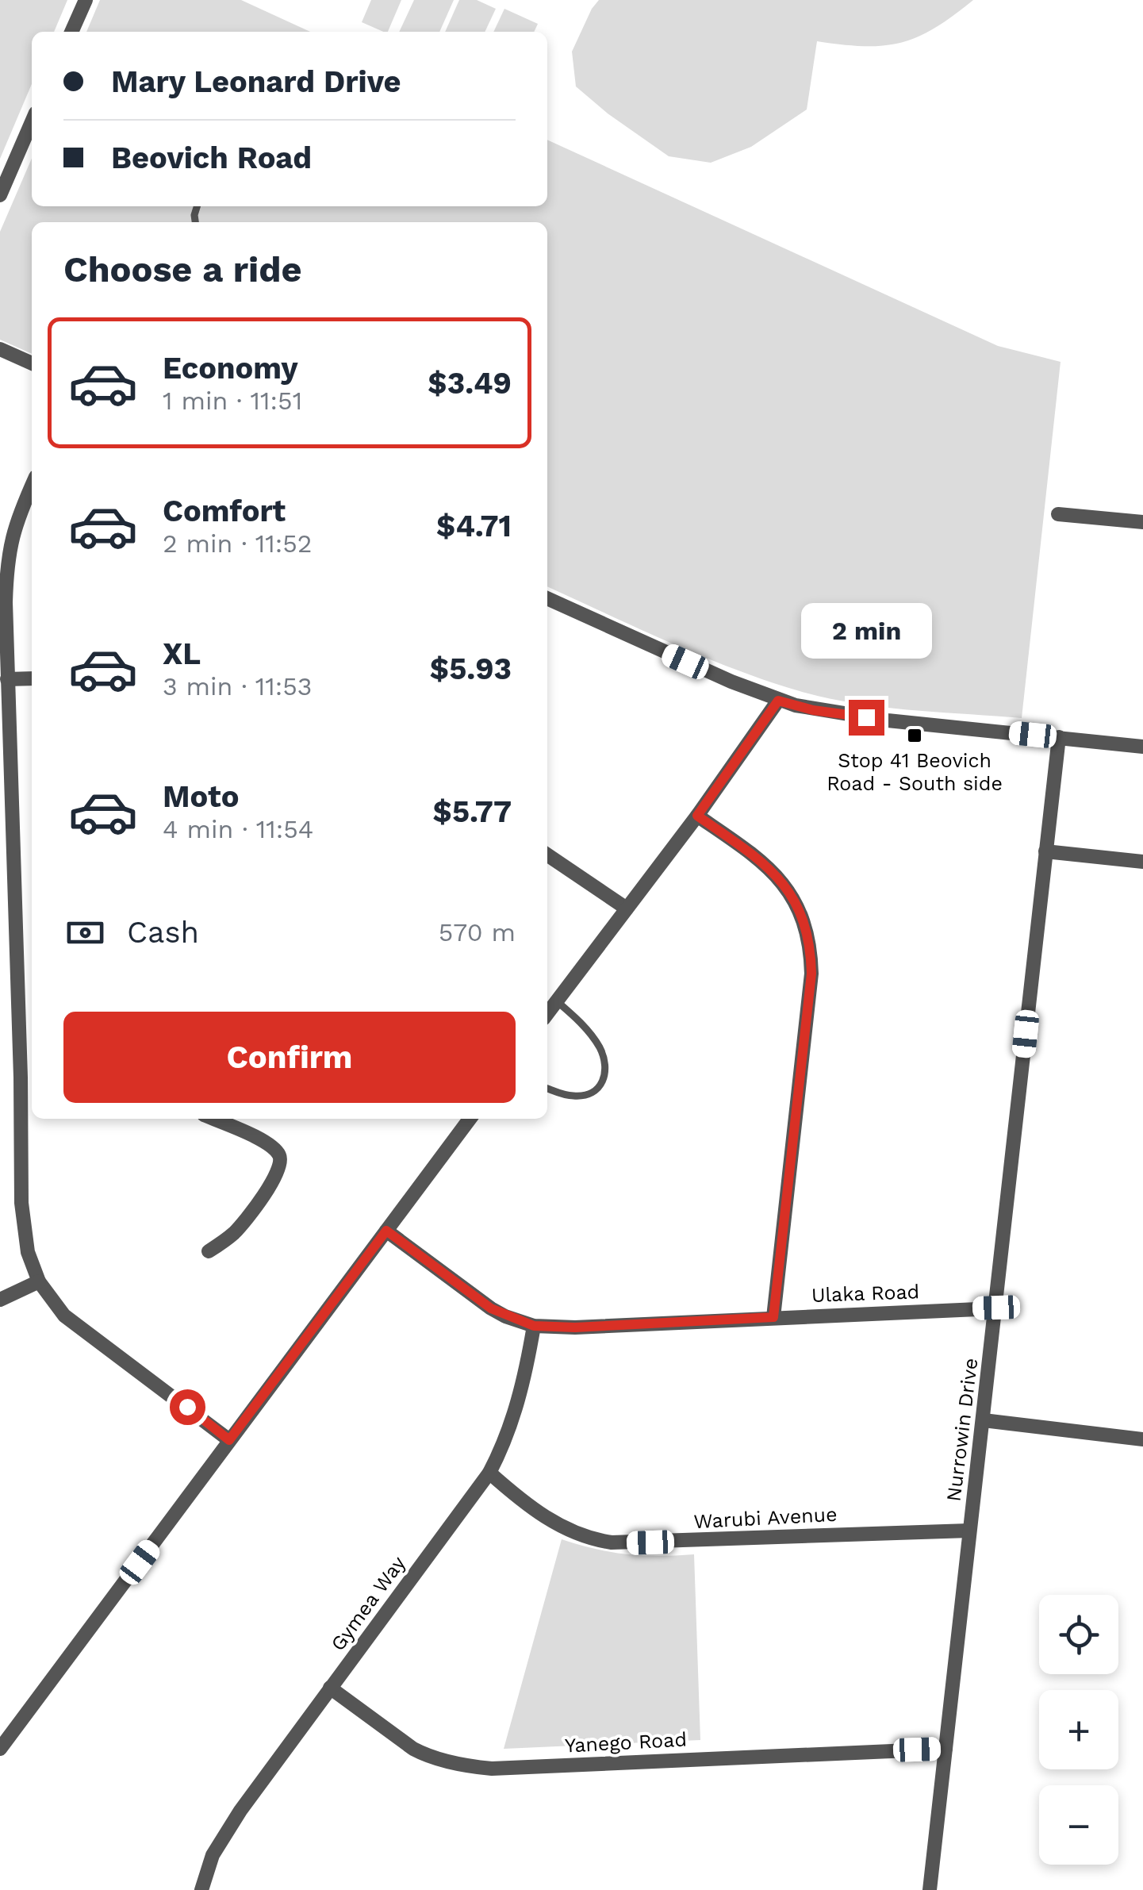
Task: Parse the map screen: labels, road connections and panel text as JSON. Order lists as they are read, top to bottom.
{
  "streets": {
    "street": [
      "Ulaka Road",
      "Nurrowin Drive",
      "Warubi Avenue",
      "Gymea Way",
      "Yanego Road"
    ]
  },
  "crossings": [
    ["Ulaka Road", "Nurrowin Drive"],
    ["Ulaka Road", "Gymea Way"],
    ["Nurrowin Drive", "Warubi Avenue"],
    ["Nurrowin Drive", "Yanego Road"],
    ["Warubi Avenue", "Gymea Way"],
    ["Gymea Way", "Yanego Road"]
  ],
  "places": {
    "transit": ["Stop 41 Beovich Road - South side"]
  },
  "page": {
    "banner": ["Mary Leonard Drive", "Beovich Road"],
    "heading": "Choose a ride",
    "list": [
      {
        "name": "Economy",
        "note": "1 min · 11:51",
        "value": "$3.49"
      },
      {
        "name": "Comfort",
        "note": "2 min · 11:52",
        "value": "$4.71"
      },
      {
        "name": "XL",
        "note": "3 min · 11:53",
        "value": "$5.93"
      },
      {
        "name": "Moto",
        "note": "4 min · 11:54",
        "value": "$5.77"
      }
    ],
    "bubble": "2 min",
    "pay": ["Cash", "570 m"],
    "buttons": "Confirm",
    "map_buttons": ["+", "−"]
  }
}
